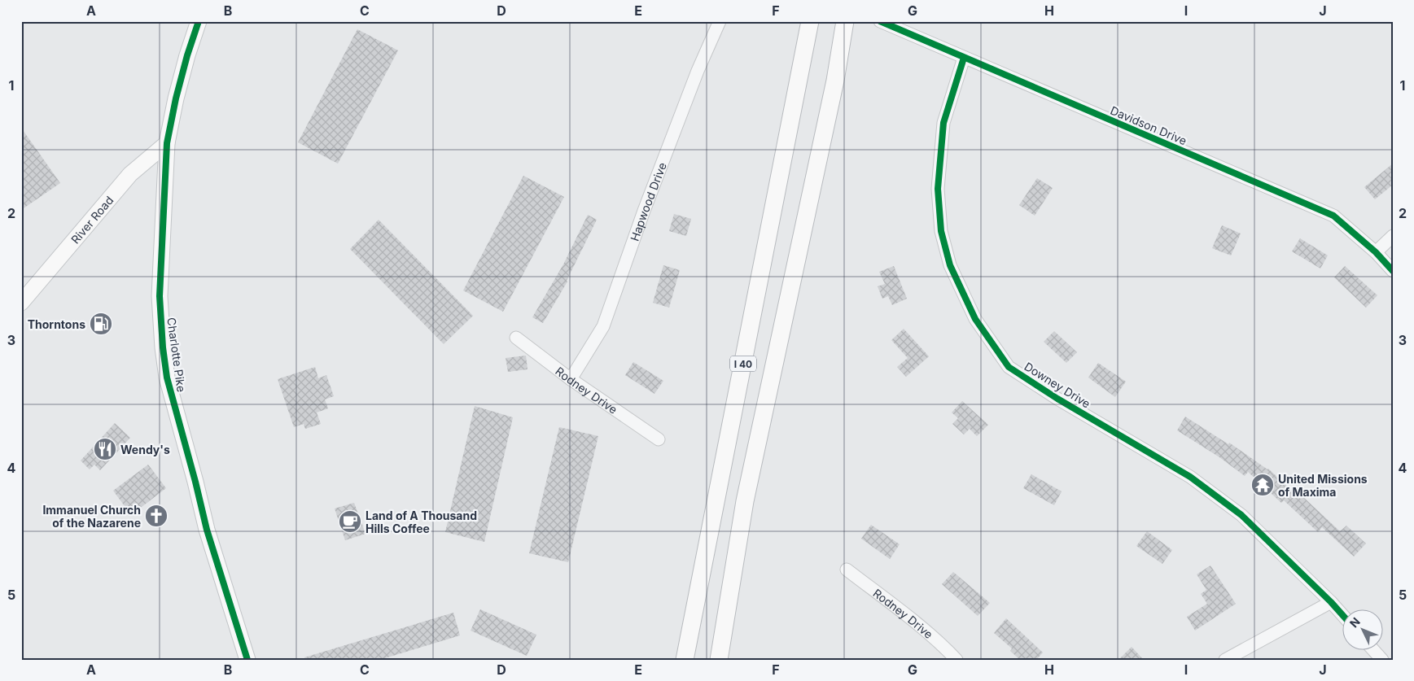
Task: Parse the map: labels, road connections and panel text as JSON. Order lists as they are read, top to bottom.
{
  "streets": {
    "highway": ["I 40"],
    "main road": ["River Road", "Charlotte Pike"],
    "street": [
      "Davidson Drive",
      "Hapwood Drive",
      "Downey Drive",
      "Rodney Drive"
    ]
  },
  "crossings": [
    ["Davidson Drive", "Downey Drive"],
    ["Hapwood Drive", "Rodney Drive"],
    ["River Road", "Charlotte Pike"]
  ],
  "places": {
    "fuel station": ["Thorntons"],
    "restaurant": ["Wendy's"],
    "temple": ["United Missions of Maxima"],
    "church": ["Immanuel Church of the Nazarene"],
    "cafe": ["Land of A Thousand Hills Coffee"]
  },
  "north": "top left",
  "grid": {
    "columns": [
      "A",
      "B",
      "C",
      "D",
      "E",
      "F",
      "G",
      "H",
      "I",
      "J"
    ],
    "rows": [
      "1",
      "2",
      "3",
      "4",
      "5"
    ]
  }
}
